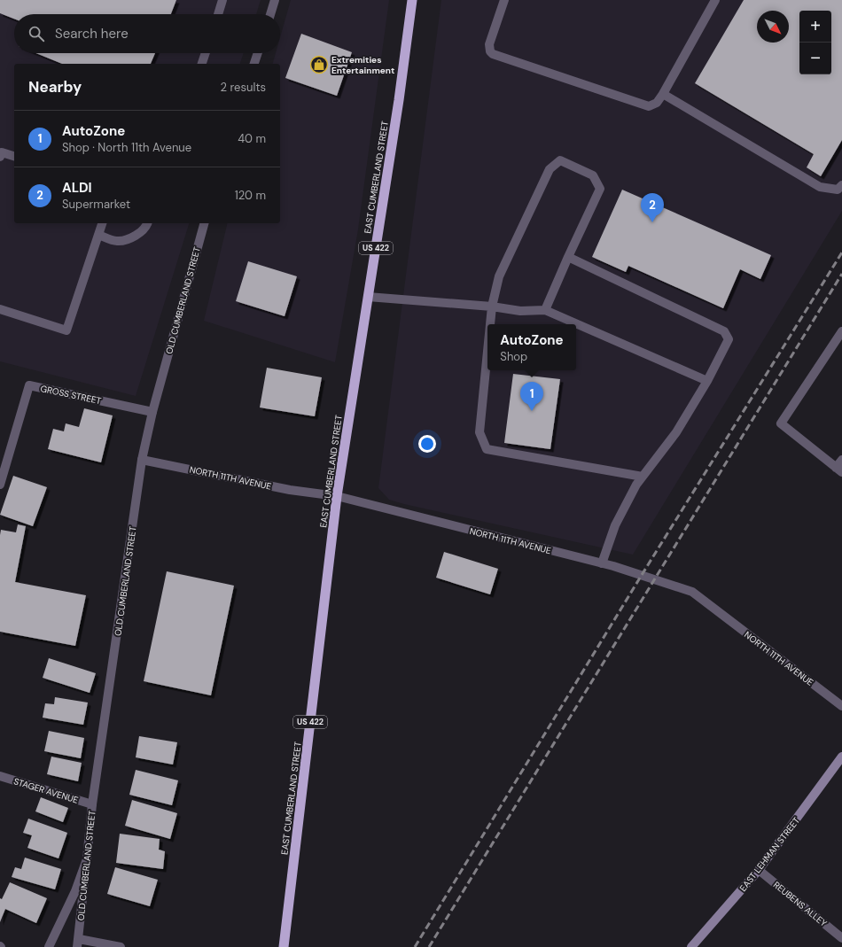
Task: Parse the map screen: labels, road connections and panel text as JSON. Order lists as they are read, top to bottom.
{
  "streets": {
    "highway": ["EAST CUMBERLAND STREET", "US 422"],
    "main road": ["EAST LEHMAN STREET"],
    "street": [
      "OLD CUMBERLAND STREET",
      "GROSS STREET",
      "NORTH 11TH AVENUE",
      "STAGER AVENUE",
      "REUBENS ALLEY"
    ]
  },
  "crossings": [
    ["EAST CUMBERLAND STREET", "NORTH 11TH AVENUE"],
    ["OLD CUMBERLAND STREET", "GROSS STREET"],
    ["OLD CUMBERLAND STREET", "NORTH 11TH AVENUE"],
    ["OLD CUMBERLAND STREET", "STAGER AVENUE"],
    ["EAST LEHMAN STREET", "REUBENS ALLEY"]
  ],
  "places": {
    "shop": ["Extremities Entertainment"]
  },
  "north": "bottom right",
  "page": {
    "map_buttons": ["+", "−"],
    "search": "Search here",
    "heading": ["Nearby", "2 results"],
    "list": [
      {
        "mark": "1",
        "name": "AutoZone",
        "note": "Shop · North 11th Avenue",
        "value": "40 m"
      },
      {
        "mark": "2",
        "name": "ALDI",
        "note": "Supermarket",
        "value": "120 m"
      }
    ],
    "pins": ["2", "1"],
    "popup": ["AutoZone", "Shop"]
  }
}
